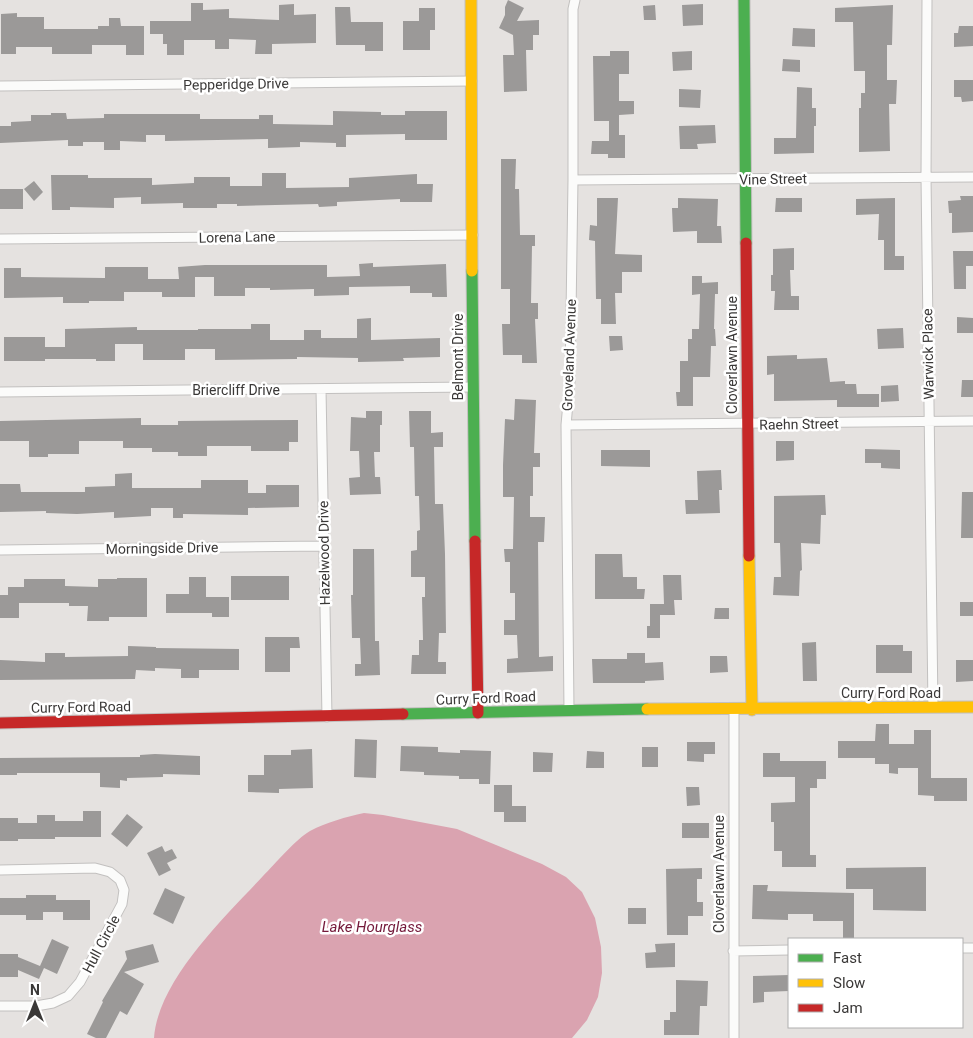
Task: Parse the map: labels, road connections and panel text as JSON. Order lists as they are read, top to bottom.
{
  "streets": {
    "street": [
      "Pepperidge Drive",
      "Vine Street",
      "Lorena Lane",
      "Warwick Place",
      "Groveland Avenue",
      "Cloverlawn Avenue",
      "Belmont Drive",
      "Briercliff Drive",
      "Raehn Street",
      "Morningside Drive",
      "Hazelwood Drive",
      "Curry Ford Road",
      "Hull Circle"
    ]
  },
  "crossings": [
    ["Pepperidge Drive", "Belmont Drive"],
    ["Vine Street", "Warwick Place"],
    ["Vine Street", "Groveland Avenue"],
    ["Vine Street", "Cloverlawn Avenue"],
    ["Lorena Lane", "Belmont Drive"],
    ["Warwick Place", "Raehn Street"],
    ["Warwick Place", "Curry Ford Road"],
    ["Groveland Avenue", "Raehn Street"],
    ["Groveland Avenue", "Curry Ford Road"],
    ["Cloverlawn Avenue", "Raehn Street"],
    ["Cloverlawn Avenue", "Curry Ford Road"],
    ["Belmont Drive", "Briercliff Drive"],
    ["Belmont Drive", "Curry Ford Road"],
    ["Briercliff Drive", "Hazelwood Drive"],
    ["Morningside Drive", "Hazelwood Drive"],
    ["Hazelwood Drive", "Curry Ford Road"]
  ],
  "water": ["Lake Hourglass"],
  "legend": ["Fast", "Slow", "Jam"],
  "north": "top"
}
